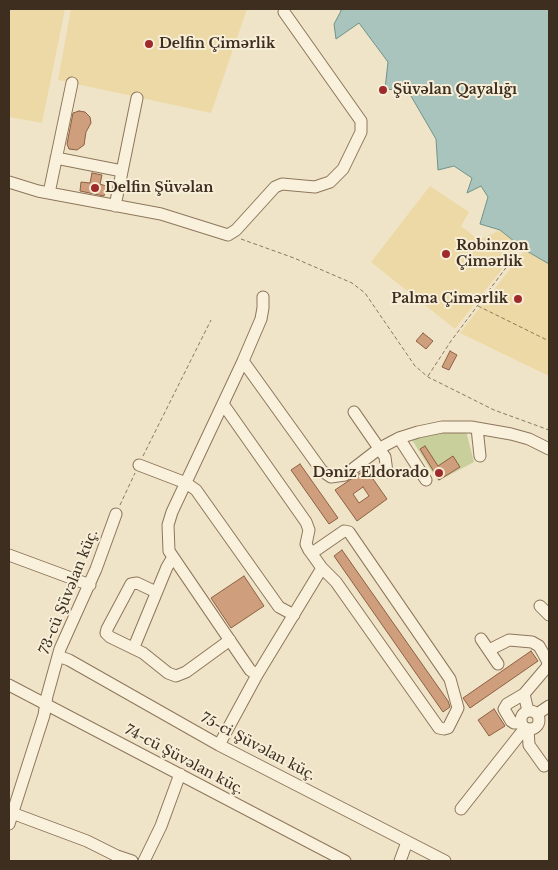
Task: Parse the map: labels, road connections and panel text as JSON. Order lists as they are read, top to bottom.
{
  "streets": {
    "street": ["73-cü Şüvəlan küç.", "75-ci Şüvəlan küç.", "74-cü Şüvəlan küç."]
  },
  "crossings": [
    ["73-cü Şüvəlan küç.", "75-ci Şüvəlan küç."],
    ["73-cü Şüvəlan küç.", "74-cü Şüvəlan küç."]
  ],
  "places": [
    "Delfin Çimərlik",
    "Şüvəlan Qayalığı",
    "Delfin Şüvəlan",
    "Robinzon Çimərlik",
    "Palma Çimərlik",
    "Dəniz Eldorado"
  ]
}
